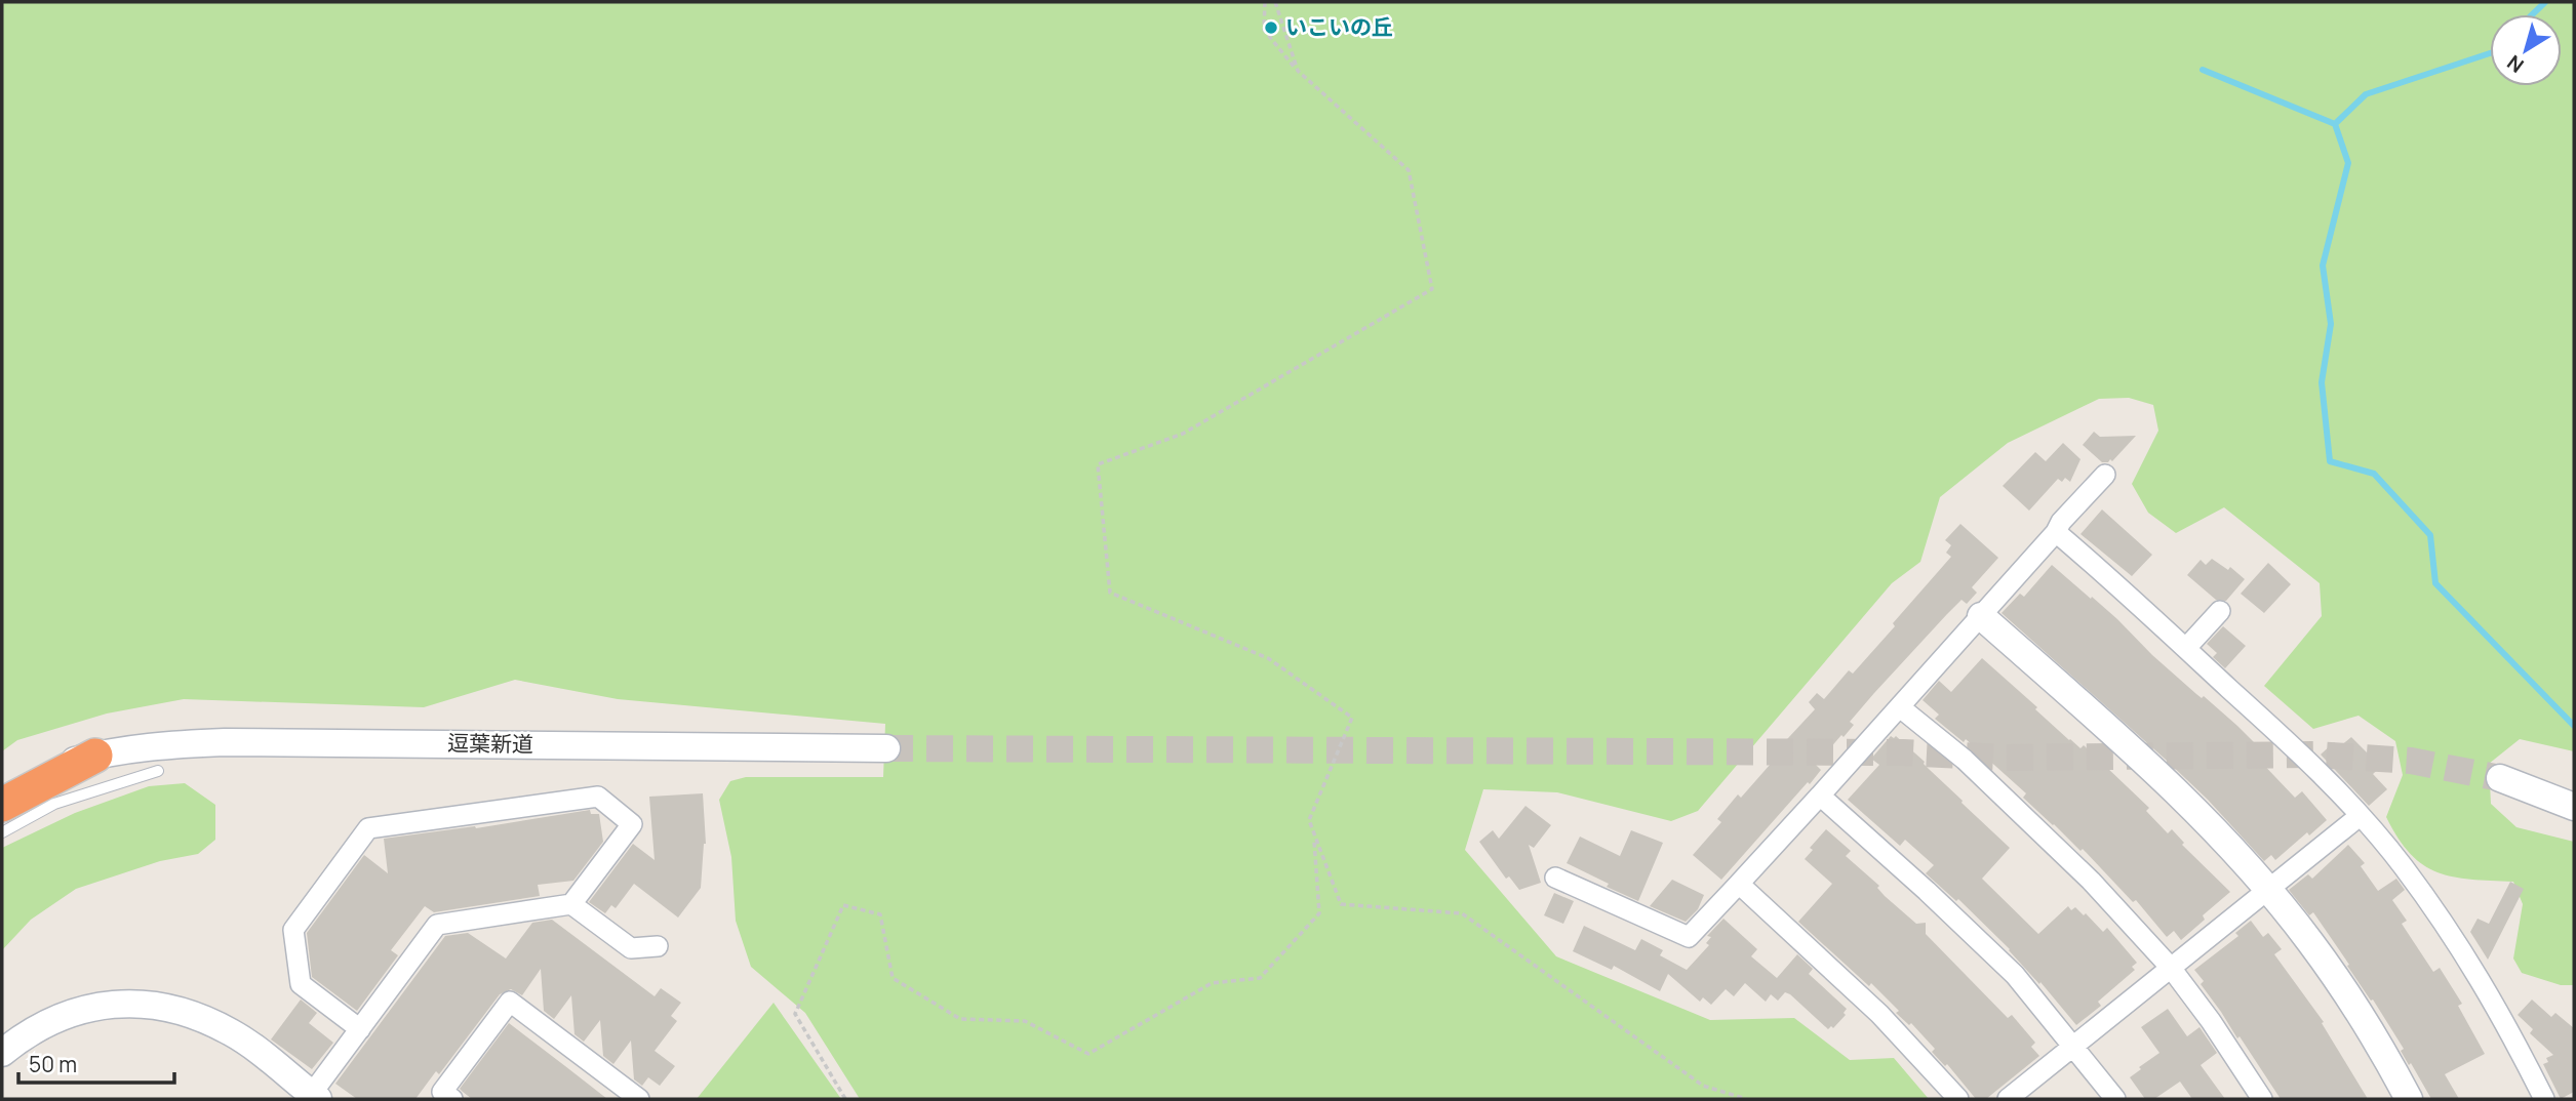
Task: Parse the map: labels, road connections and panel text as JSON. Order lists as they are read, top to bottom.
{
  "streets": {
    "street": ["逗葉新道"]
  },
  "places": ["いこいの丘"],
  "scale_bar": "50 m",
  "north": "bottom left"
}
